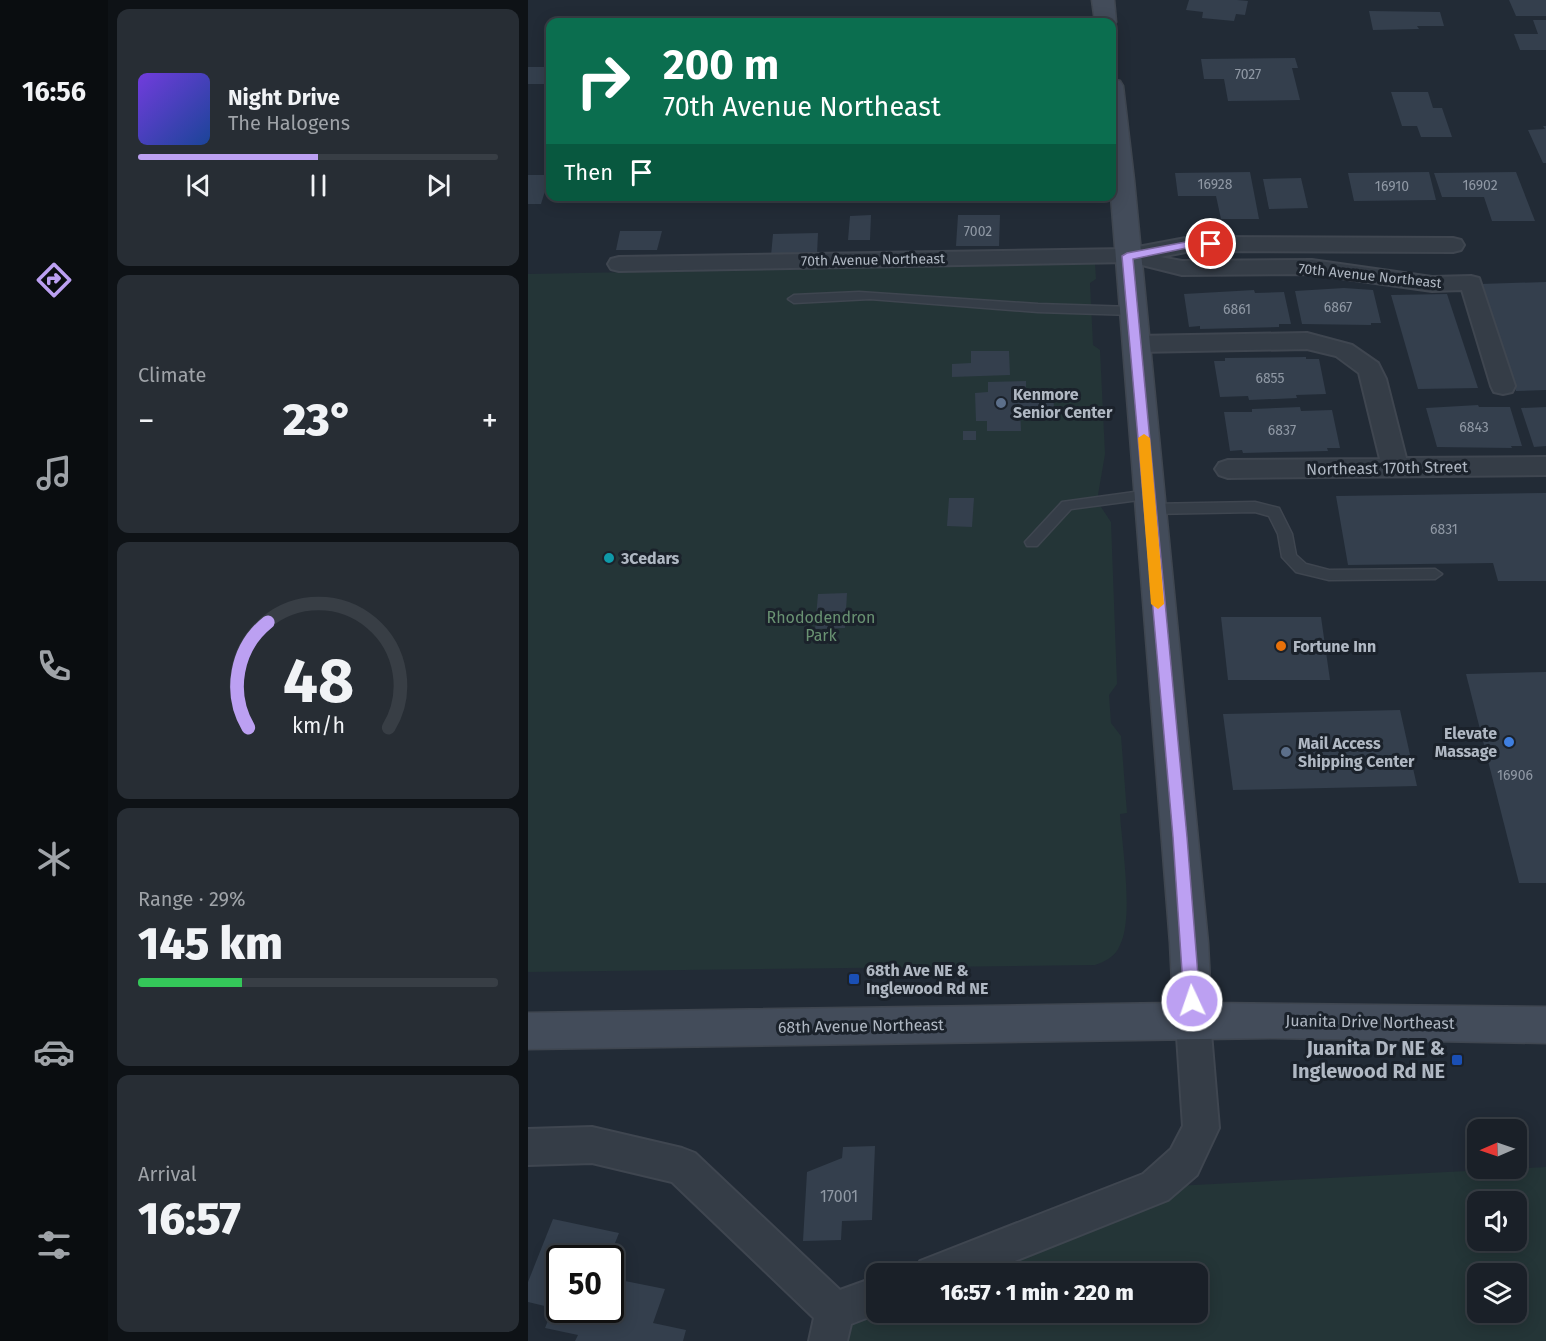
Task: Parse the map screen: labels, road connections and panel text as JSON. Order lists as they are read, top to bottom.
{
  "streets": {
    "main road": ["Juanita Drive Northeast", "68th Avenue Northeast"],
    "street": ["70th Avenue Northeast", "Northeast 170th Street"]
  },
  "crossings": [
    ["Juanita Drive Northeast", "68th Avenue Northeast"]
  ],
  "parks": ["Rhododendron Park"],
  "places": {
    "other": [
      "Kenmore Senior Center",
      "3Cedars",
      "Fortune Inn",
      "Elevate Massage",
      "Mail Access Shipping Center"
    ],
    "transit": ["68th Ave NE & Inglewood Rd NE", "Juanita Dr NE & Inglewood Rd NE"]
  },
  "house_numbers": [
    "7027",
    "16928",
    "16902",
    "16910",
    "7002",
    "6867",
    "6861",
    "6855",
    "6843",
    "6837",
    "6831",
    "16906",
    "17001"
  ],
  "north": "left",
  "page": {
    "tabs": "16:56",
    "turn": ["200 m", "70th Avenue Northeast"],
    "song": ["Night Drive", "The Halogens"],
    "then": "Then",
    "tile": [
      "Climate",
      ["Range · 29%", "145 km"],
      ["Arrival", "16:57"]
    ],
    "heat": ["−", "23°", "+"],
    "limit": "50",
    "trip": "16:57 · 1 min · 220 m",
    "gauge": ["48", "km/h"]
  }
}
